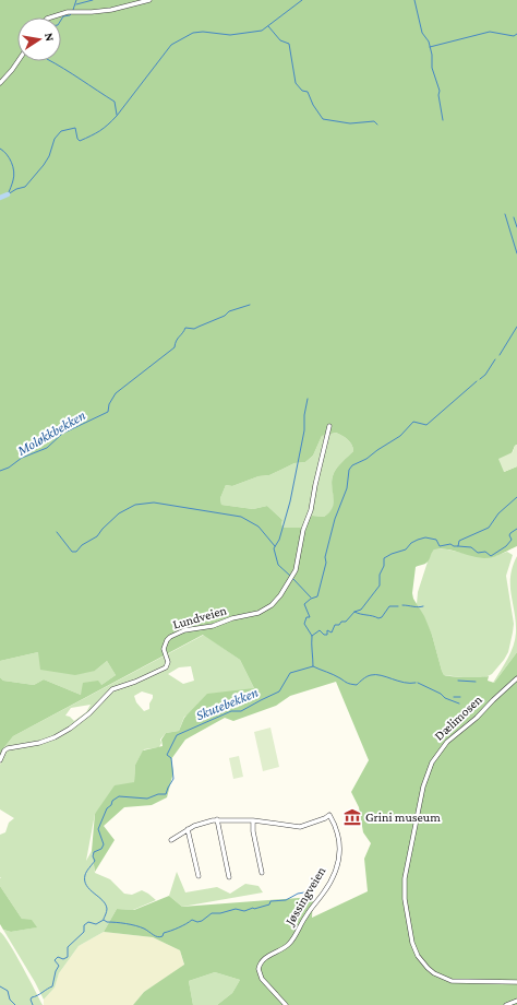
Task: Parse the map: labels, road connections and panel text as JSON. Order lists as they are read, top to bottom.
{
  "streets": {
    "street": ["Lundveien", "Dælimosen", "Jøssingveien"]
  },
  "water": ["Moløkkbekken", "Skutebekken"],
  "places": {
    "museum": ["Grini museum"]
  },
  "north": "right"
}
